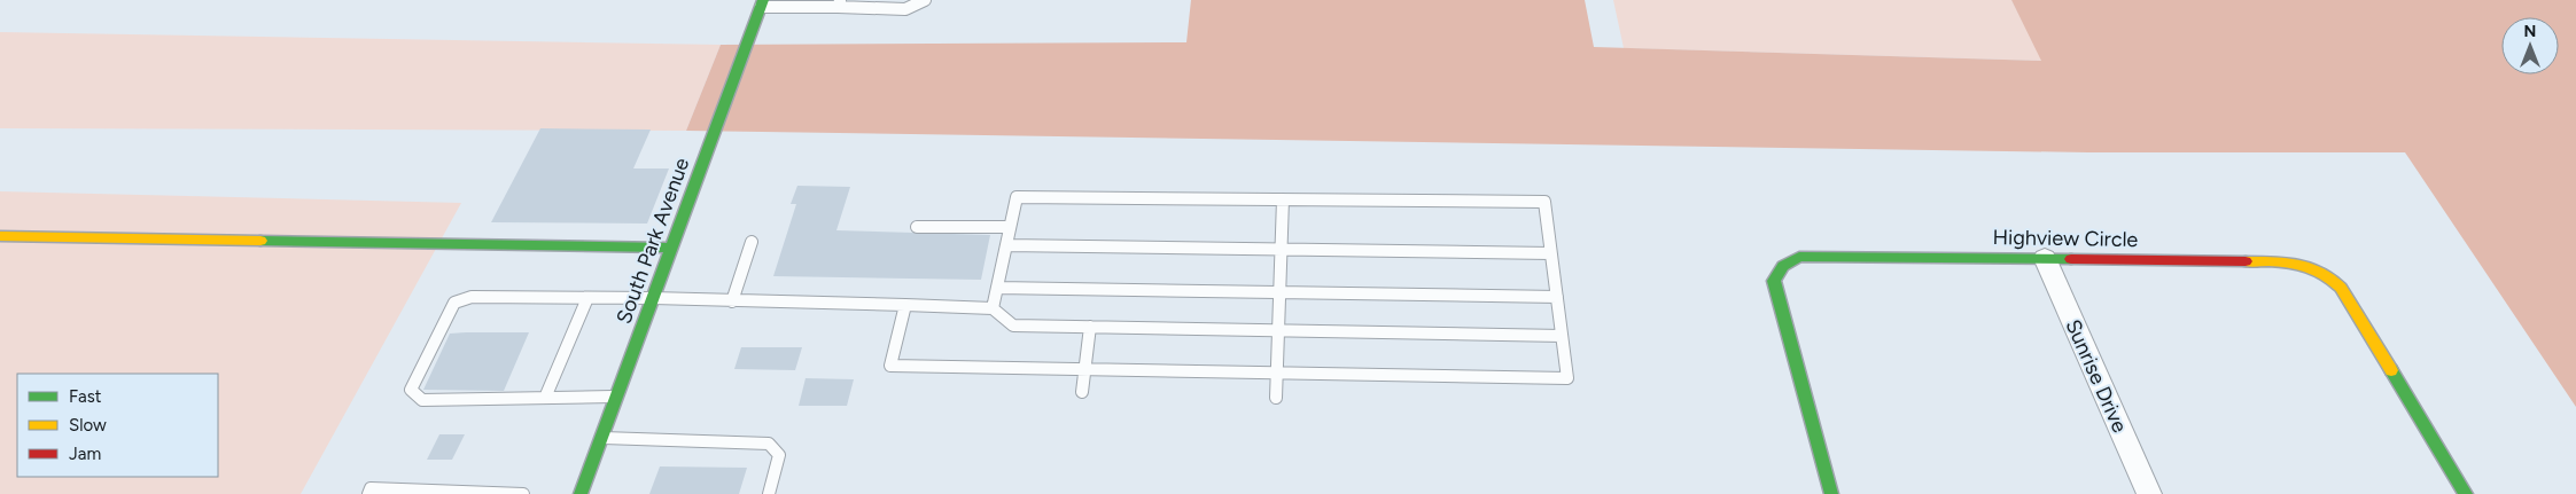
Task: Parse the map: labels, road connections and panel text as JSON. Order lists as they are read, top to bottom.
{
  "streets": {
    "street": ["Highview Circle", "South Park Avenue", "Sunrise Drive"]
  },
  "crossings": [
    ["Highview Circle", "Sunrise Drive"]
  ],
  "legend": ["Fast", "Slow", "Jam"],
  "north": "top"
}
